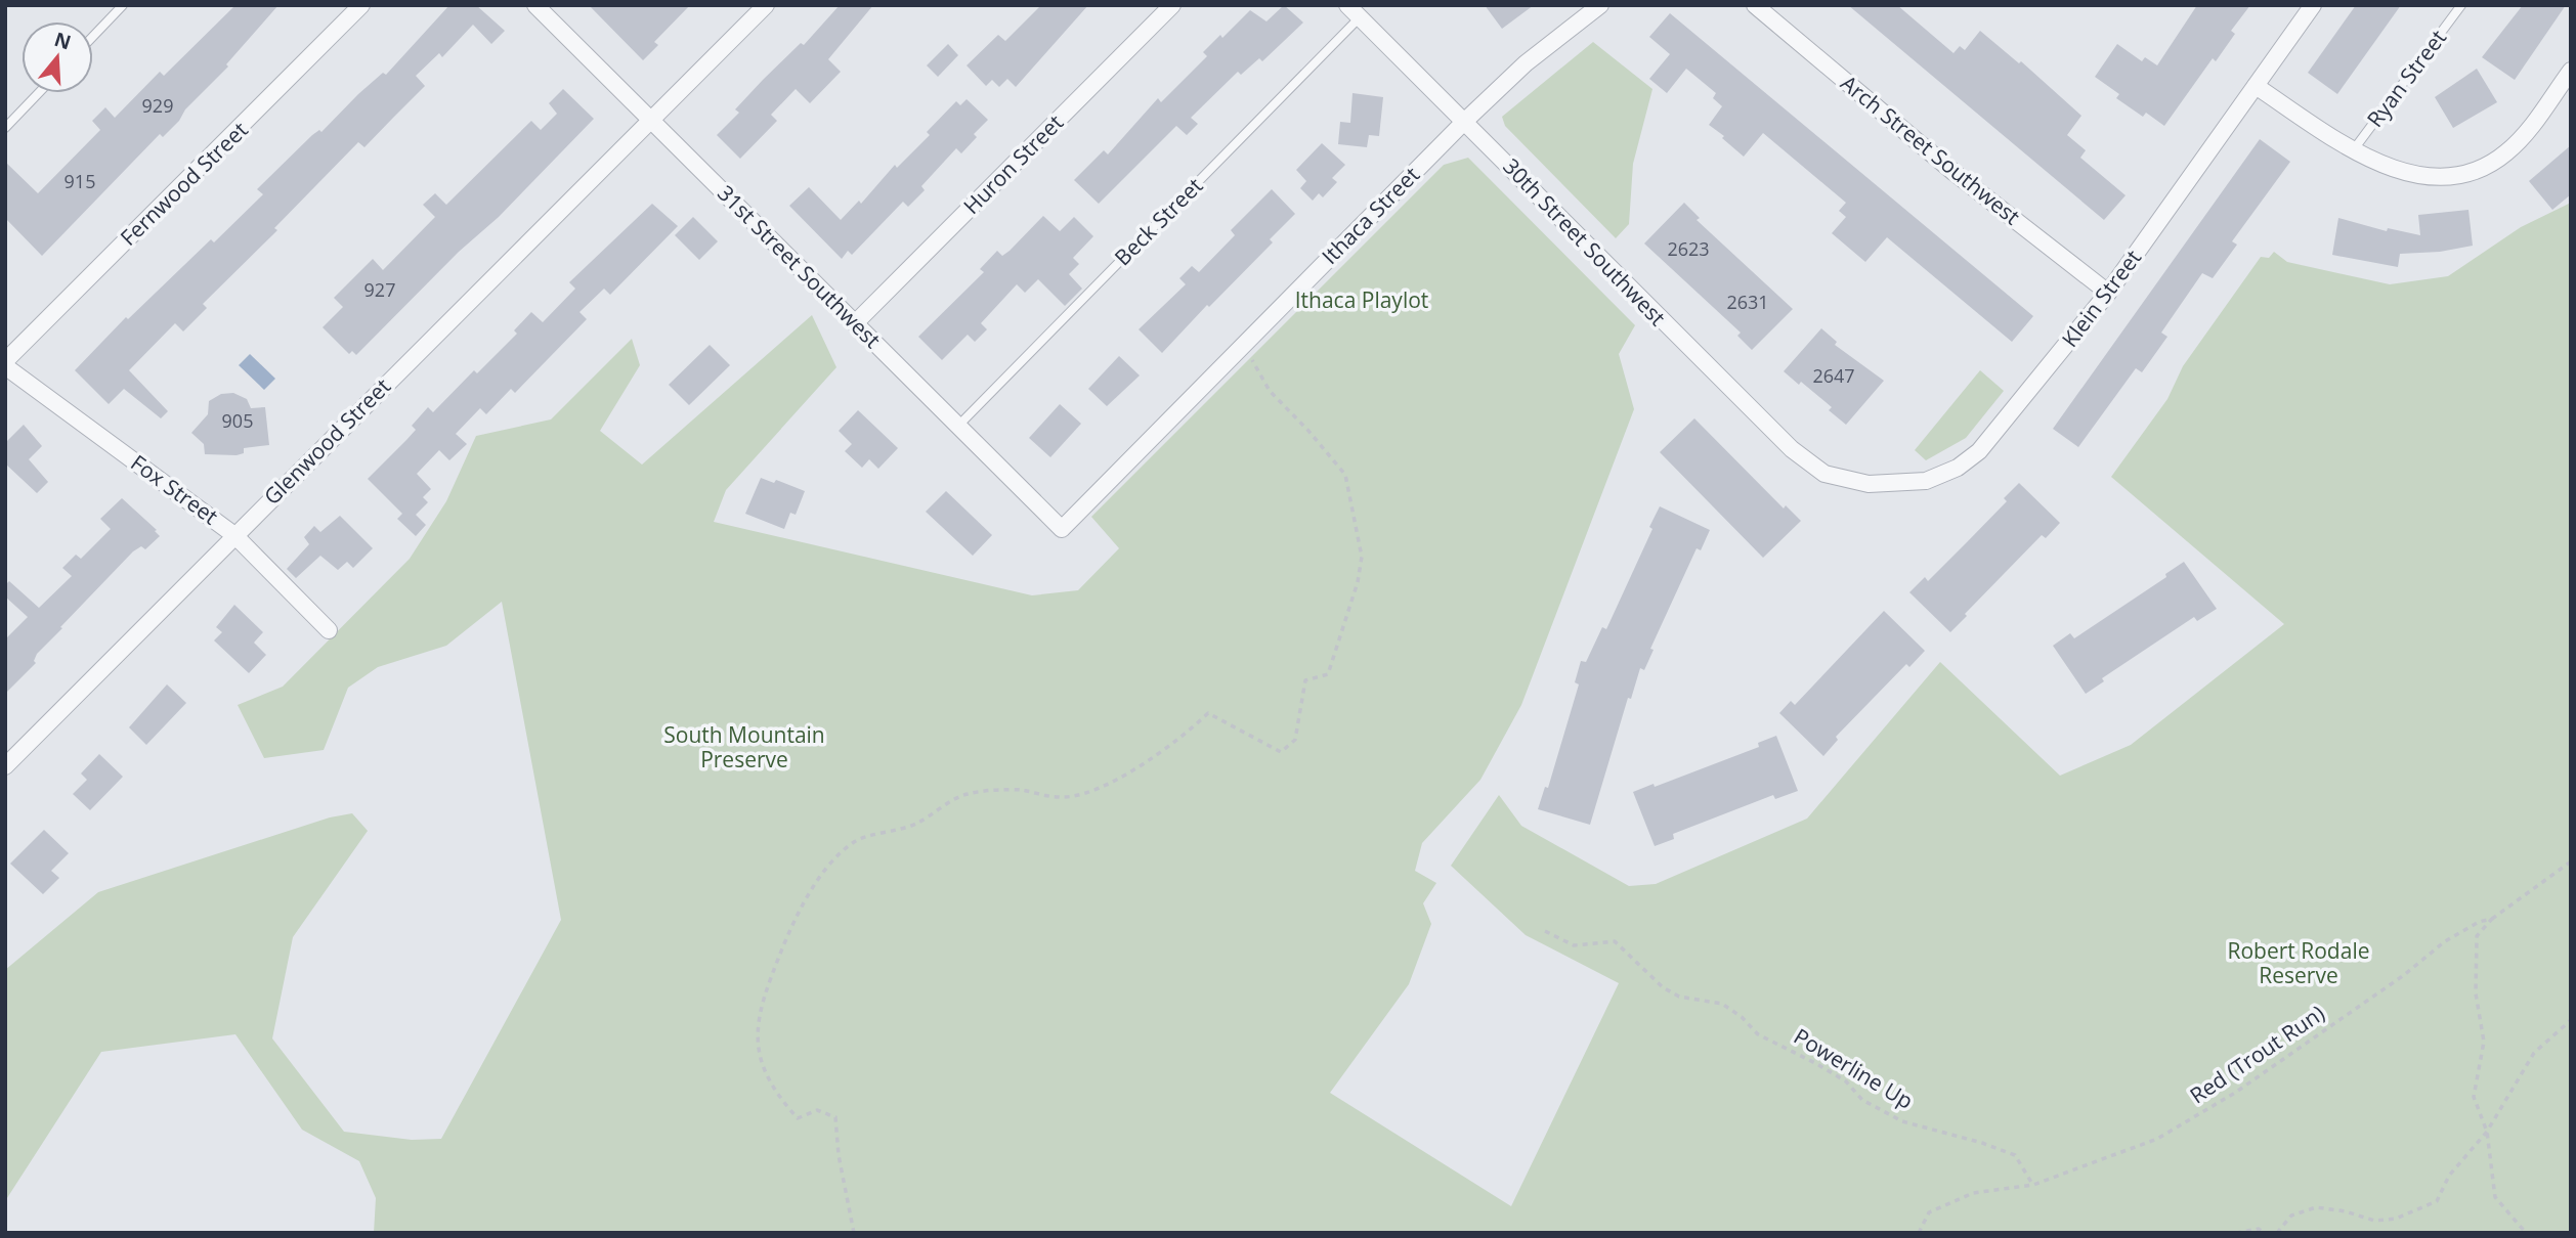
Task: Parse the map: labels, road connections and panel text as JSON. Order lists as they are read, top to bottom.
{
  "streets": {
    "street": [
      "Arch Street Southwest",
      "Huron Street",
      "Fernwood Street",
      "Ithaca Street",
      "30th Street Southwest",
      "31st Street Southwest",
      "Klein Street",
      "Glenwood Street",
      "Fox Street"
    ],
    "lane": ["Ryan Street", "Beck Street"],
    "path": ["Red (Trout Run)", "Powerline Up"]
  },
  "crossings": [
    ["Arch Street Southwest", "Klein Street"],
    ["Huron Street", "31st Street Southwest"],
    ["Ithaca Street", "30th Street Southwest"],
    ["Ithaca Street", "31st Street Southwest"],
    ["Beck Street", "30th Street Southwest"],
    ["Beck Street", "31st Street Southwest"],
    ["30th Street Southwest", "Klein Street"],
    ["31st Street Southwest", "Glenwood Street"],
    ["Glenwood Street", "Fox Street"],
    ["Red (Trout Run)", "Powerline Up"]
  ],
  "parks": ["Ithaca Playlot", "South Mountain Preserve", "Robert Rodale Reserve"],
  "house_numbers": [
    "929",
    "915",
    "2623",
    "927",
    "2631",
    "2647",
    "905"
  ],
  "north": "top"
}
